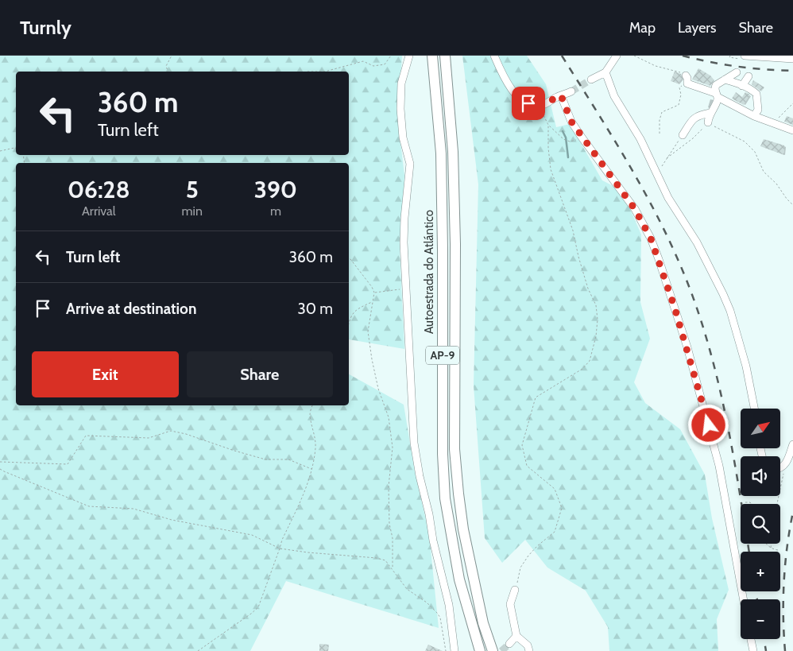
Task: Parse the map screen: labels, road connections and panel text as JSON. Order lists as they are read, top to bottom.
{
  "streets": {
    "highway": ["Autoestrada do Atlántico", "AP-9"]
  },
  "north": "top right",
  "page": {
    "header": "Turnly",
    "nav": ["Map", "Layers", "Share"],
    "turn": ["360 m", "Turn left"],
    "eta": [
      "06:28",
      "Arrival",
      "5",
      "min",
      "390",
      "m"
    ],
    "list": [
      {
        "name": "Turn left",
        "value": "360 m"
      },
      {
        "name": "Arrive at destination",
        "value": "30 m"
      }
    ],
    "buttons": ["Exit", "Share"],
    "map_buttons": ["+", "−"]
  }
}
